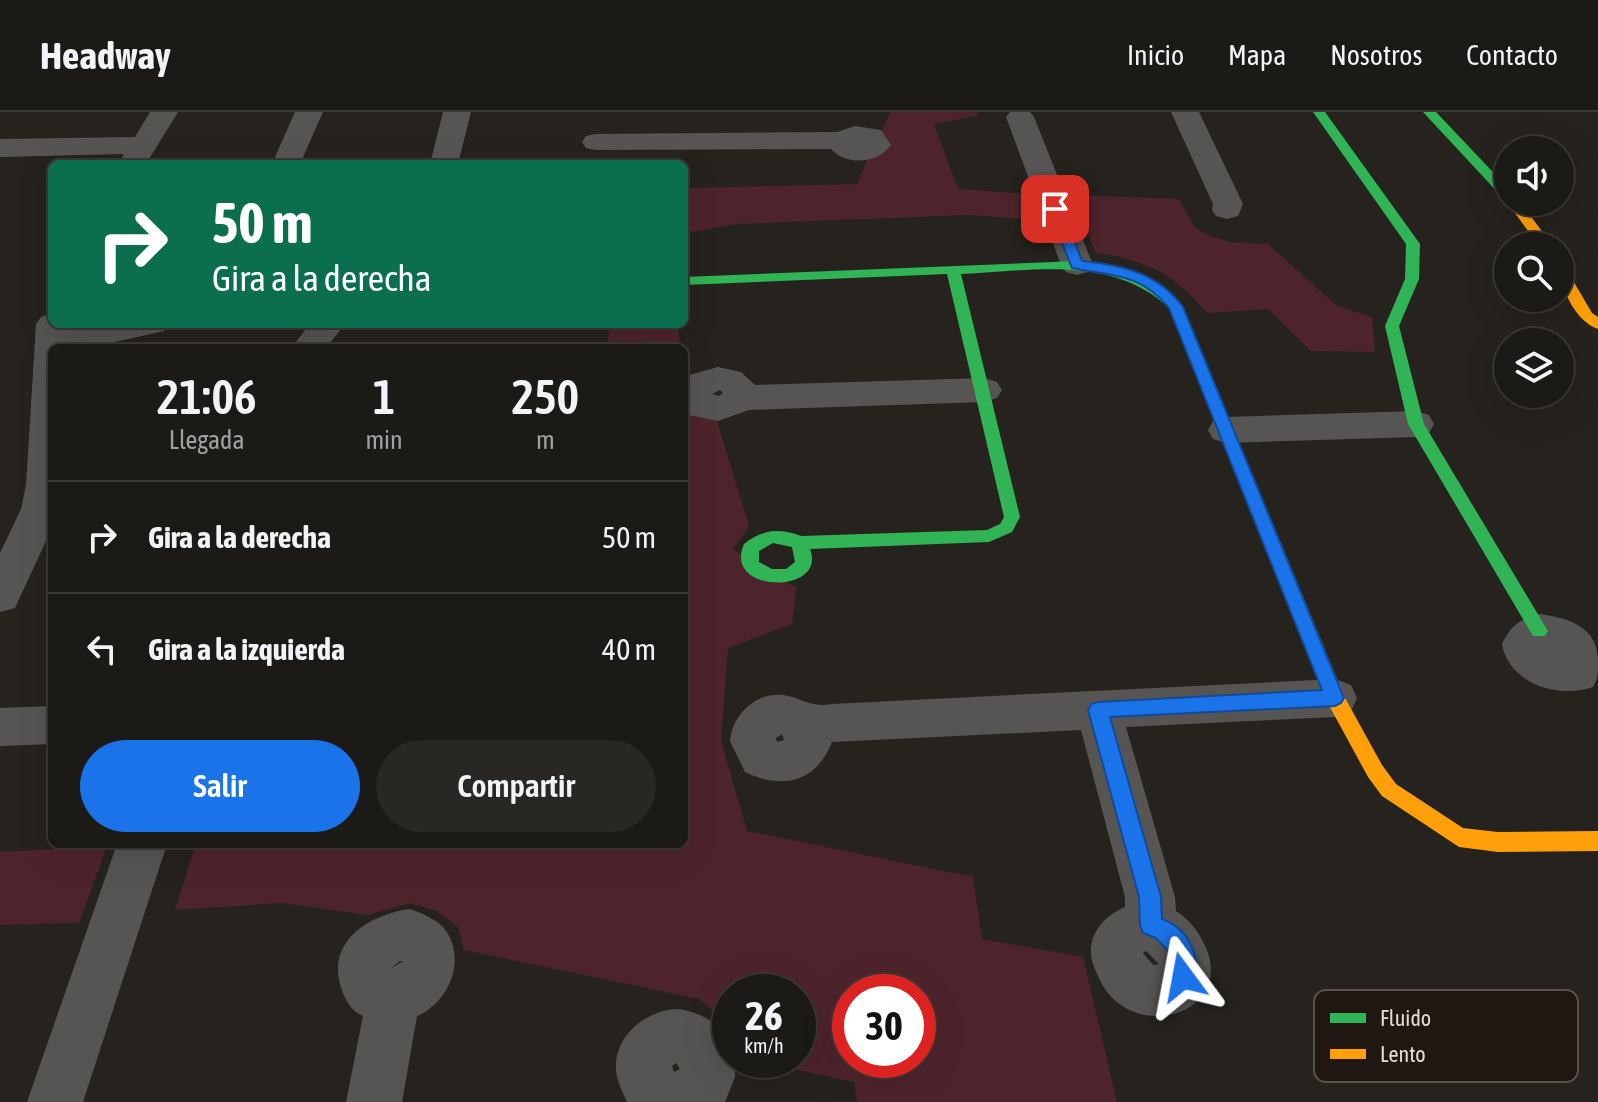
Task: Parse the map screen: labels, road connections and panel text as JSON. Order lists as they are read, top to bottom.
{
  "legend": ["Fluido", "Lento"],
  "page": {
    "header": "Headway",
    "nav": [
      "Inicio",
      "Mapa",
      "Nosotros",
      "Contacto"
    ],
    "turn": ["50 m", "Gira a la derecha"],
    "eta": [
      "21:06",
      "Llegada",
      "1",
      "min",
      "250",
      "m"
    ],
    "list": [
      {
        "name": "Gira a la derecha",
        "value": "50 m"
      },
      {
        "name": "Gira a la izquierda",
        "value": "40 m"
      }
    ],
    "buttons": ["Salir", "Compartir"],
    "speed": "26 km/h",
    "limit": "30"
  }
}
